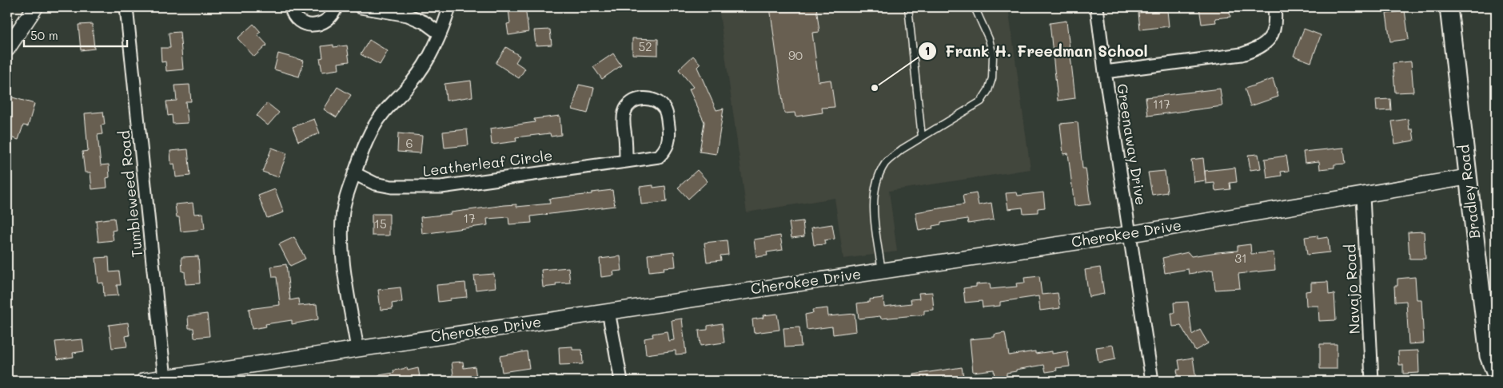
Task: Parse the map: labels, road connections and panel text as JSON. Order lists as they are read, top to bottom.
{
  "streets": {
    "main road": ["Bradley Road"],
    "street": [
      "Greenaway Drive",
      "Leatherleaf Circle",
      "Tumbleweed Road",
      "Cherokee Drive",
      "Navajo Road"
    ]
  },
  "crossings": [
    ["Greenaway Drive", "Cherokee Drive"],
    ["Bradley Road", "Cherokee Drive"],
    ["Tumbleweed Road", "Cherokee Drive"],
    ["Cherokee Drive", "Navajo Road"]
  ],
  "places": ["Frank H. Freedman School"],
  "house_numbers": [
    "52",
    "90",
    "117",
    "6",
    "17",
    "15",
    "31"
  ],
  "scale_bar": "50 m"
}
